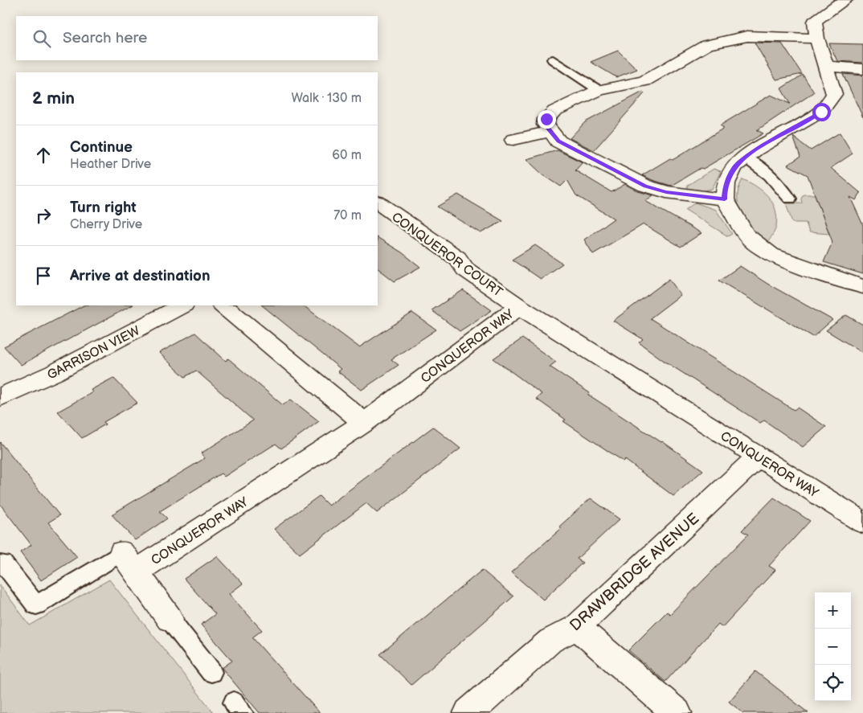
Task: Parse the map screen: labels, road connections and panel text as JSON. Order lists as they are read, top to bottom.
{
  "streets": {
    "street": [
      "CONQUEROR COURT",
      "CONQUEROR WAY",
      "GARRISON VIEW",
      "DRAWBRIDGE AVENUE"
    ]
  },
  "crossings": [
    ["CONQUEROR COURT", "CONQUEROR WAY"],
    ["CONQUEROR WAY", "DRAWBRIDGE AVENUE"]
  ],
  "page": {
    "search": "Search here",
    "heading": ["2 min", "Walk · 130 m"],
    "list": [
      ["Continue", "Heather Drive", "60 m"],
      ["Turn right", "Cherry Drive", "70 m"],
      "Arrive at destination"
    ],
    "map_buttons": ["+", "−"]
  }
}
